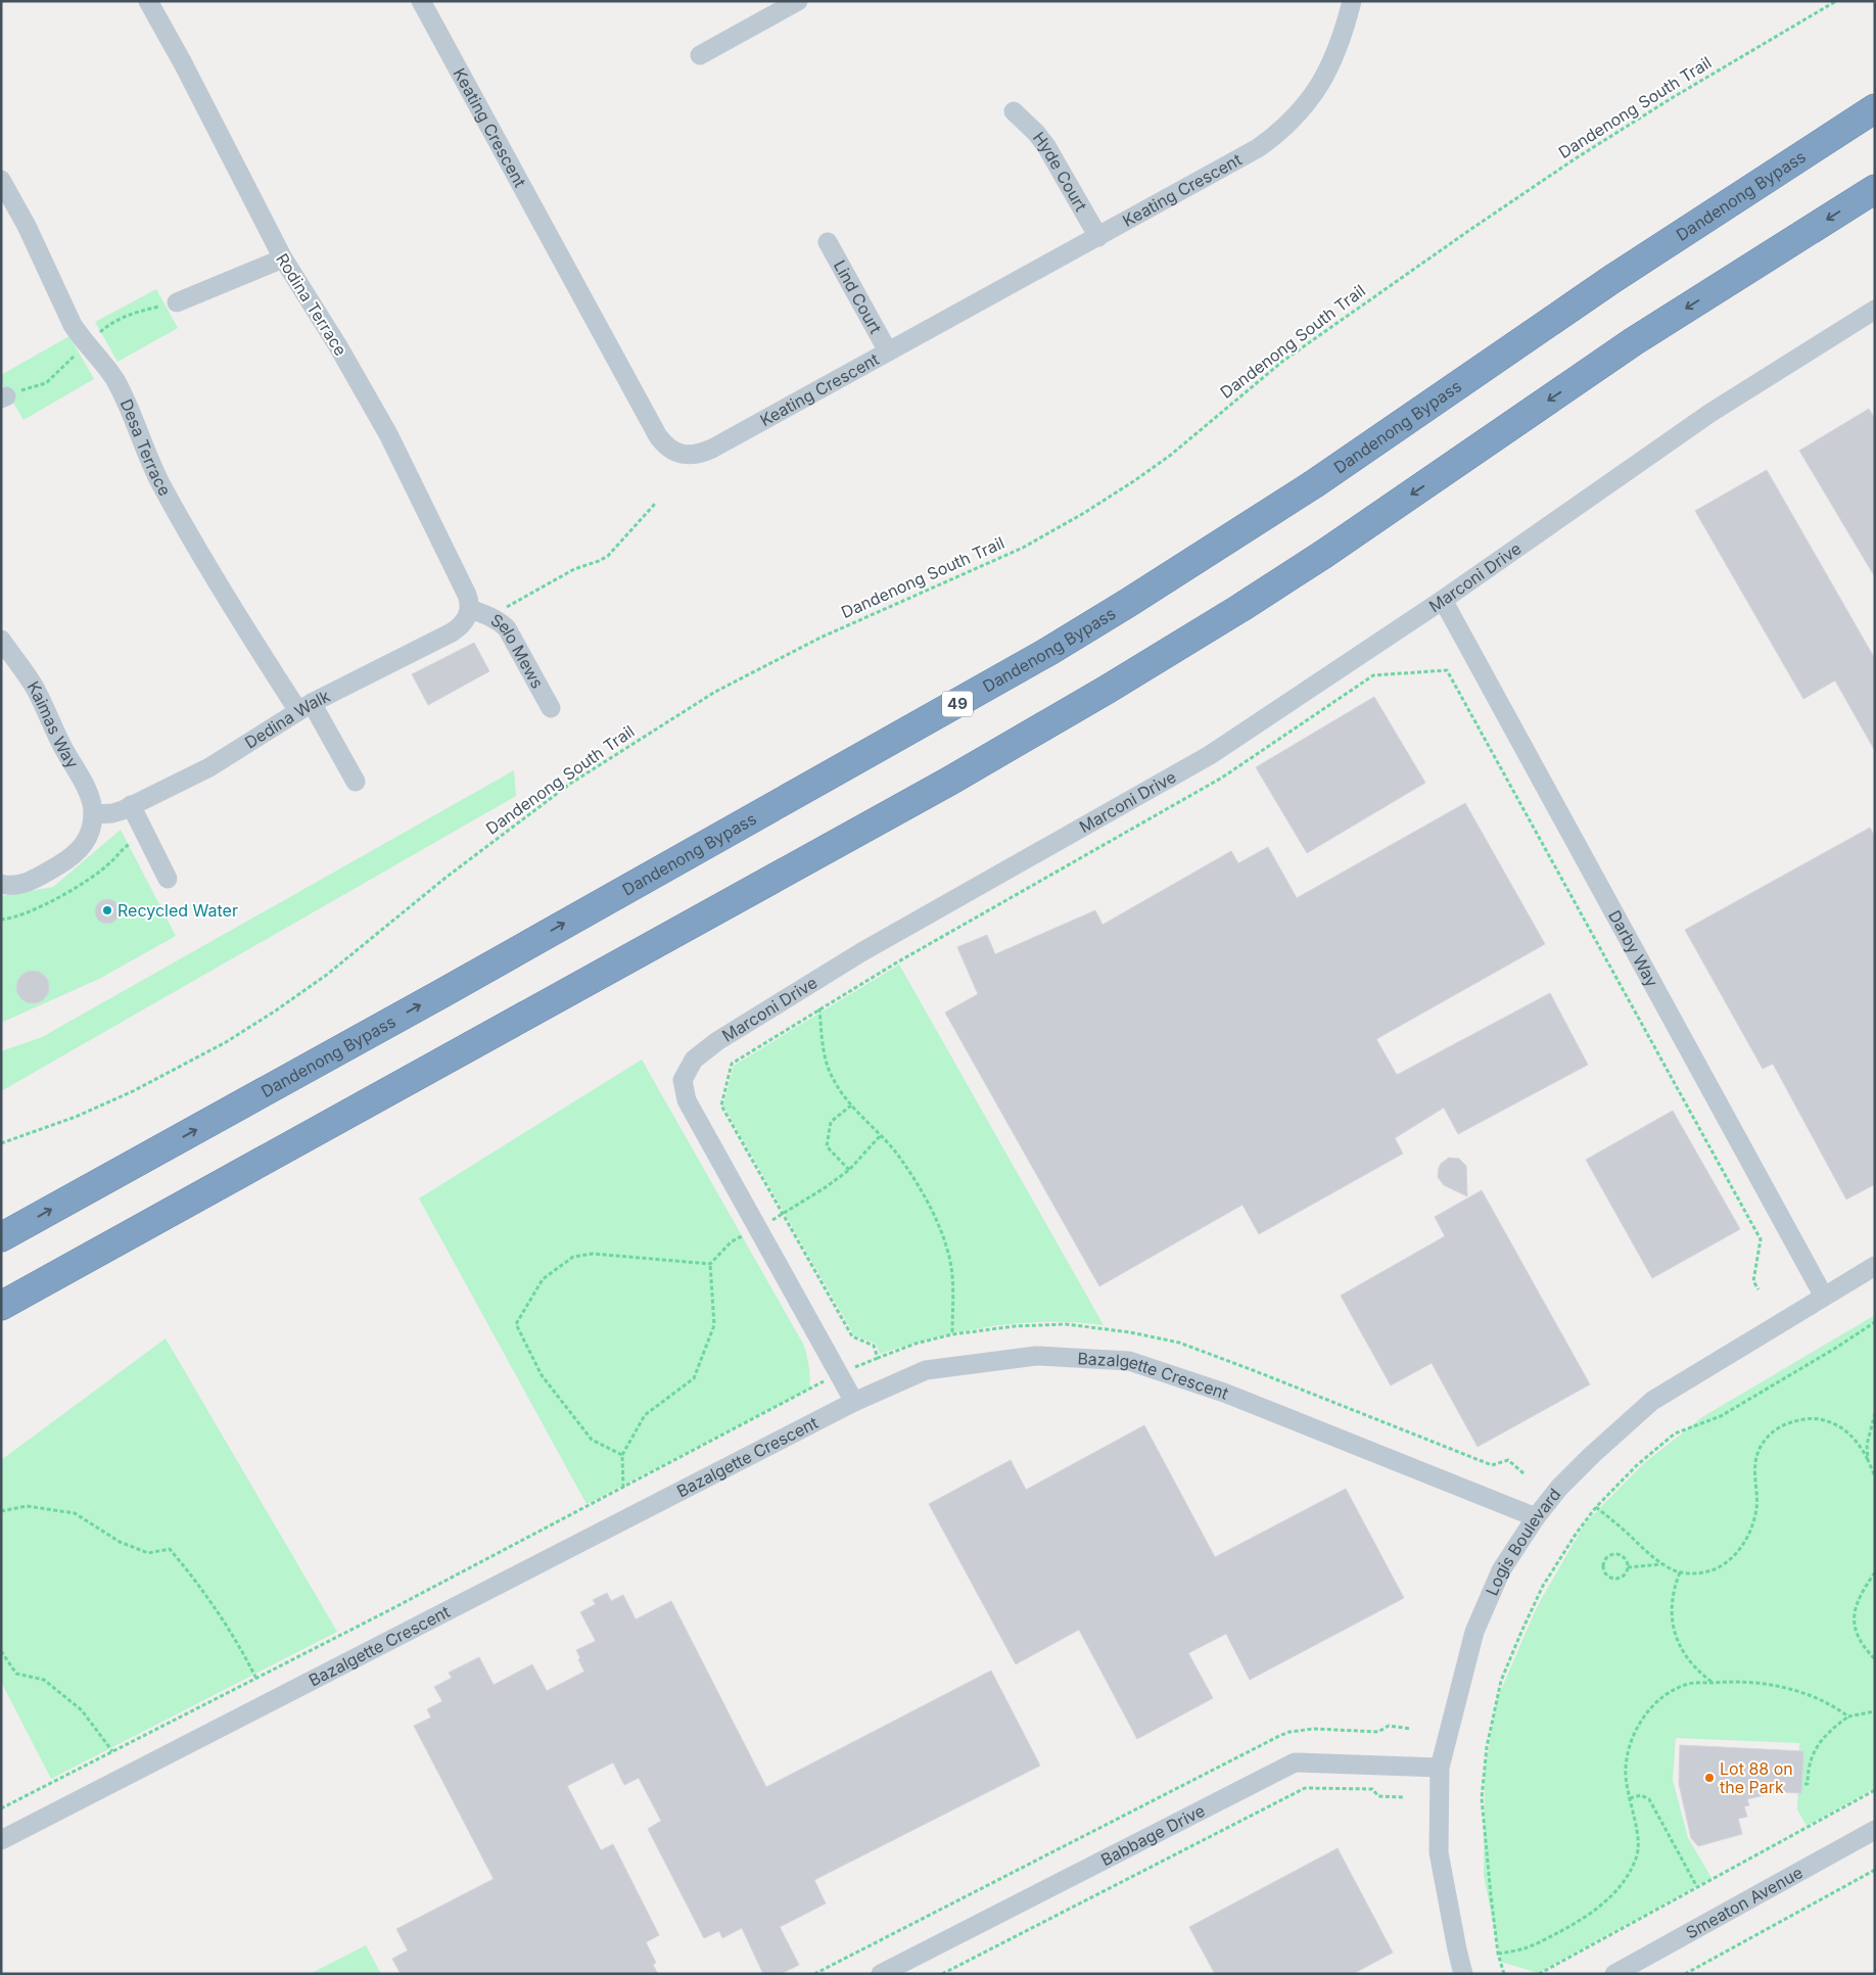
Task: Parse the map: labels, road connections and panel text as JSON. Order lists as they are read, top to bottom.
{
  "streets": {
    "highway": ["Dandenong Bypass", "49"],
    "street": [
      "Keating Crescent",
      "Hyde Court",
      "Lind Court",
      "Rodina Terrace",
      "Desa Terrace",
      "Marconi Drive",
      "Selo Mews",
      "Dedina Walk",
      "Kaimas Way",
      "Darby Way",
      "Bazalgette Crescent",
      "Logis Boulevard",
      "Babbage Drive",
      "Smeaton Avenue"
    ],
    "path": ["Dandenong South Trail"]
  },
  "crossings": [
    ["Keating Crescent", "Hyde Court"],
    ["Keating Crescent", "Lind Court"],
    ["Rodina Terrace", "Selo Mews"],
    ["Rodina Terrace", "Dedina Walk"],
    ["Desa Terrace", "Dedina Walk"],
    ["Marconi Drive", "Darby Way"],
    ["Marconi Drive", "Bazalgette Crescent"],
    ["Selo Mews", "Dedina Walk"],
    ["Dedina Walk", "Kaimas Way"],
    ["Darby Way", "Logis Boulevard"],
    ["Bazalgette Crescent", "Logis Boulevard"],
    ["Logis Boulevard", "Babbage Drive"]
  ],
  "places": ["Recycled Water", "Lot 88 on the Park"]
}
